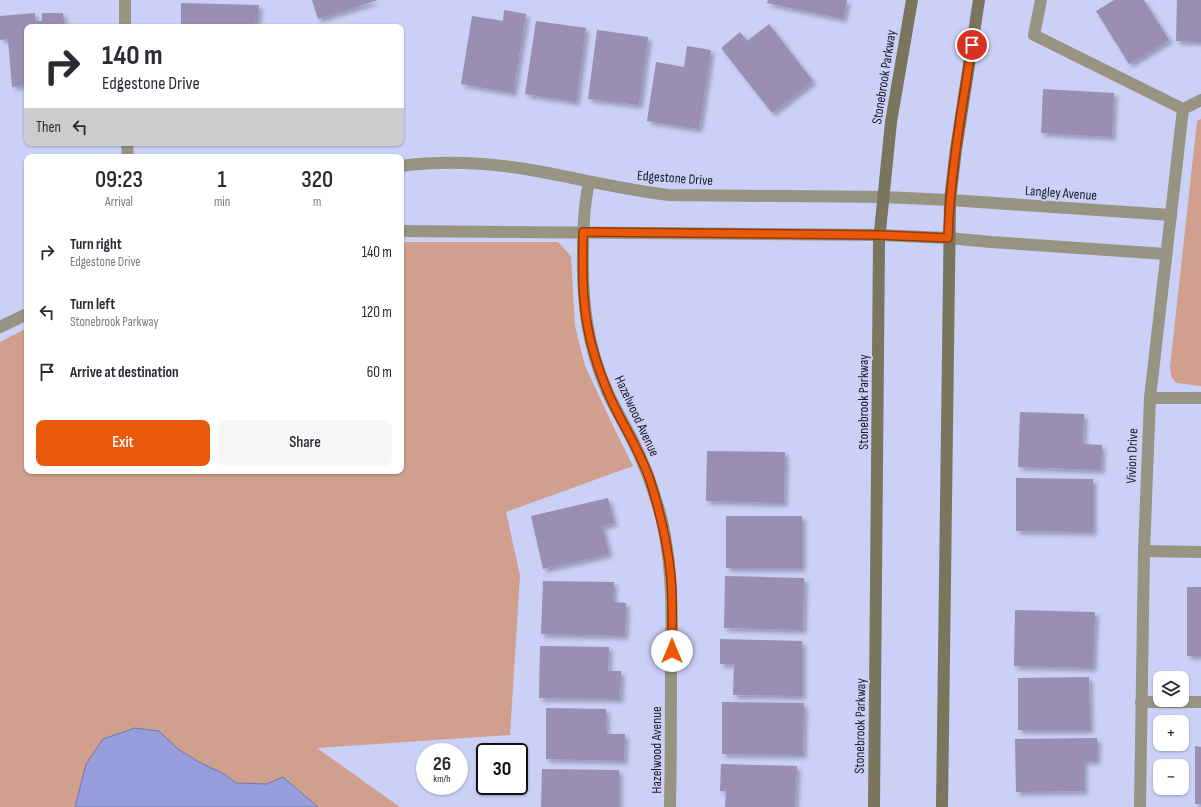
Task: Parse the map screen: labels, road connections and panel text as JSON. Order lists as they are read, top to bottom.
{
  "streets": {
    "main road": ["Stonebrook Parkway"],
    "street": [
      "Edgestone Drive",
      "Langley Avenue",
      "Hazelwood Avenue",
      "Vivion Drive"
    ]
  },
  "crossings": [
    ["Stonebrook Parkway", "Edgestone Drive"],
    ["Edgestone Drive", "Langley Avenue"],
    ["Edgestone Drive", "Hazelwood Avenue"],
    ["Langley Avenue", "Vivion Drive"]
  ],
  "page": {
    "turn": ["140 m", "Edgestone Drive"],
    "then": "Then",
    "eta": [
      "09:23",
      "Arrival",
      "1",
      "min",
      "320",
      "m"
    ],
    "list": [
      {
        "name": "Turn right",
        "note": "Edgestone Drive",
        "value": "140 m"
      },
      {
        "name": "Turn left",
        "note": "Stonebrook Parkway",
        "value": "120 m"
      },
      {
        "name": "Arrive at destination",
        "value": "60 m"
      }
    ],
    "buttons": ["Exit", "Share"],
    "map_buttons": ["+", "−"],
    "speed": "26 km/h",
    "limit": "30"
  }
}
